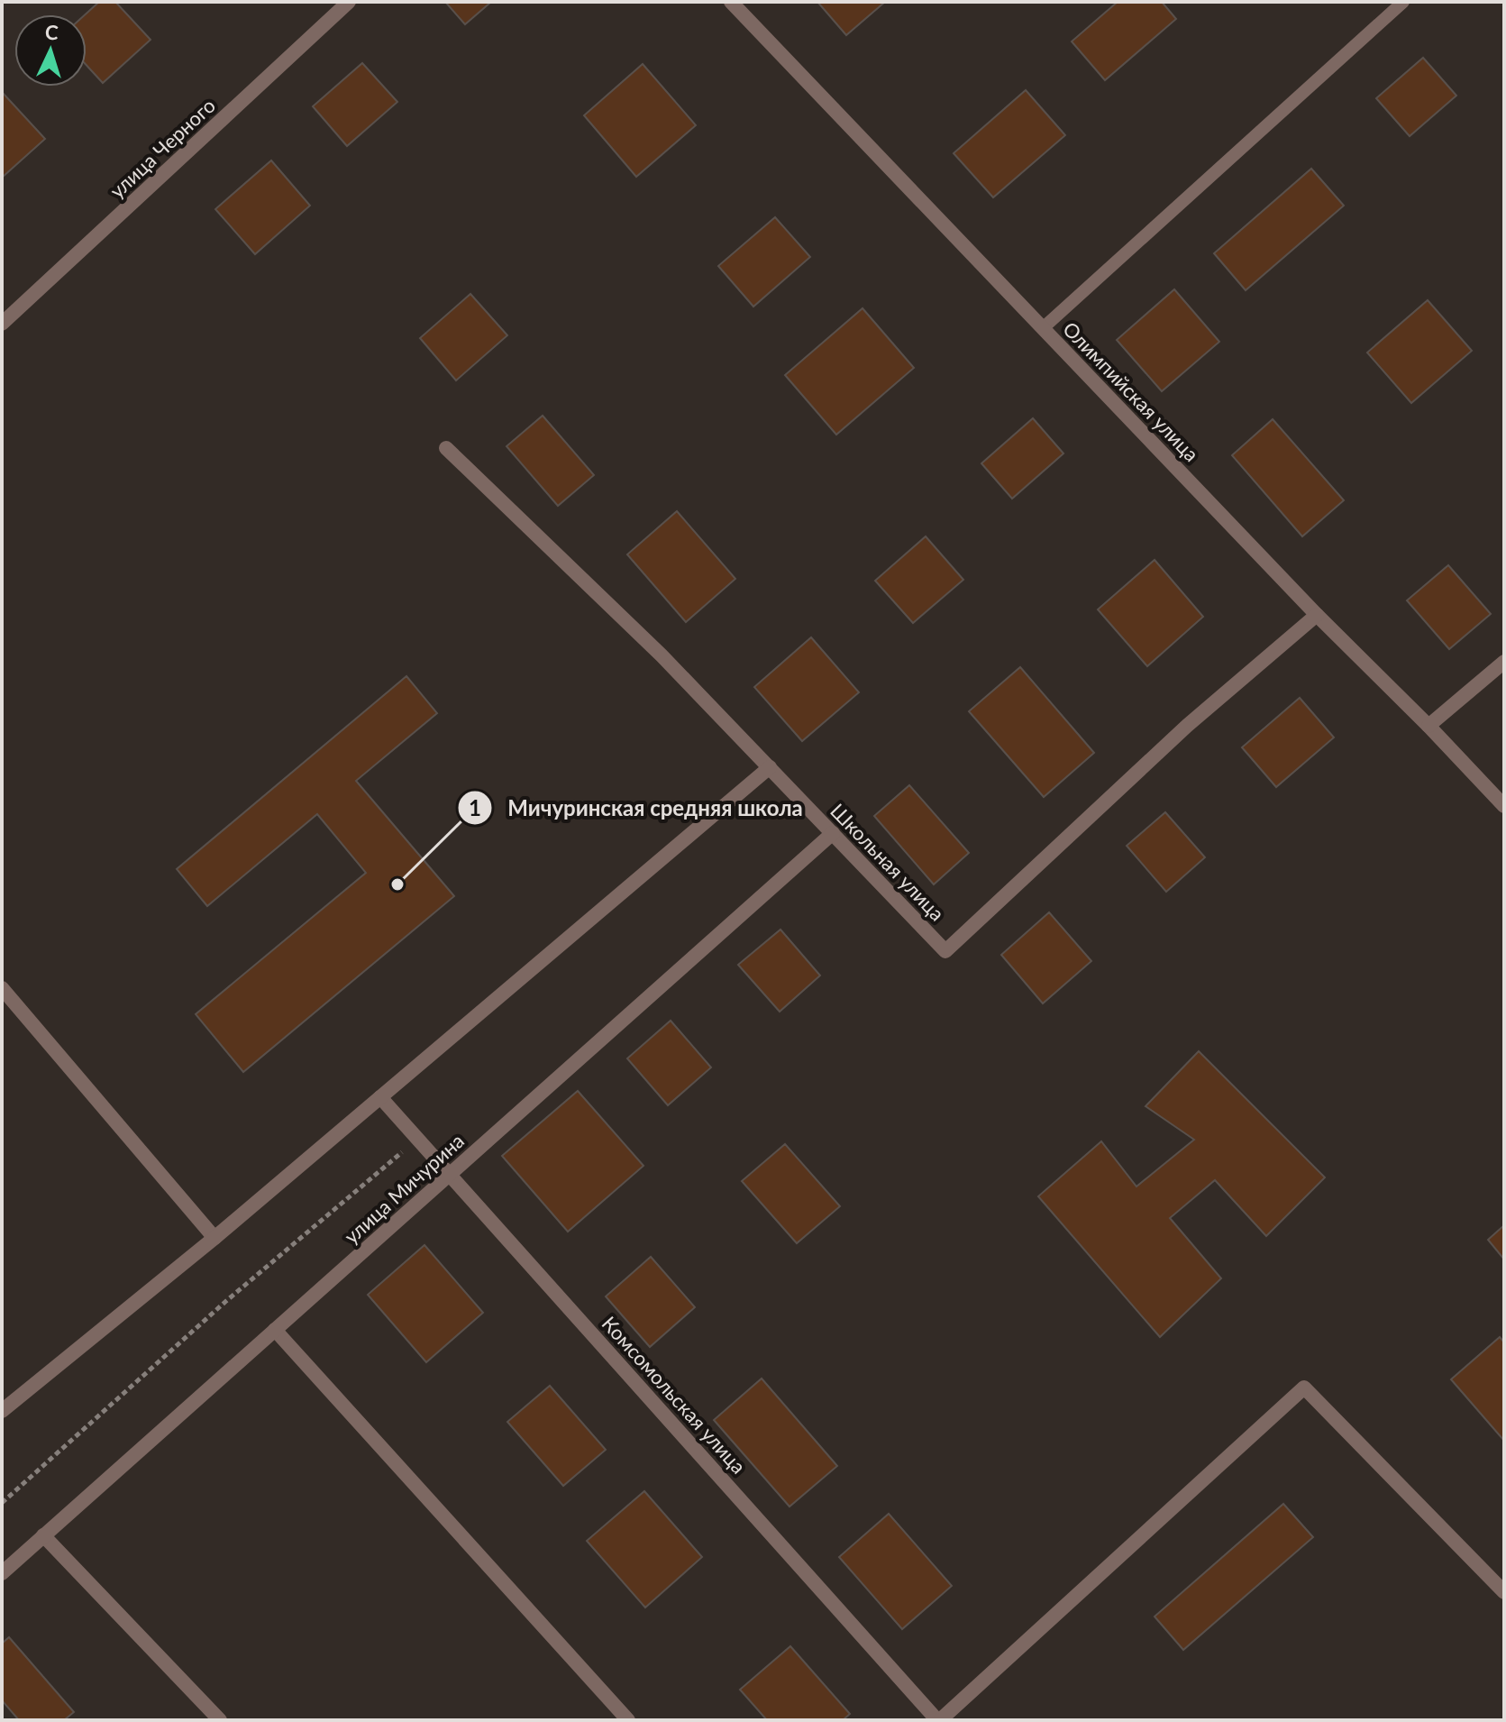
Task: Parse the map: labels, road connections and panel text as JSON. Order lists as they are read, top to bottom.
{
  "streets": {
    "street": [
      "улица Черного",
      "Олимпийская улица",
      "Школьная улица",
      "улица Мичурина",
      "Комсомольская улица"
    ]
  },
  "crossings": [
    ["Олимпийская улица", "Школьная улица"],
    ["Школьная улица", "улица Мичурина"],
    ["улица Мичурина", "Комсомольская улица"]
  ],
  "places": ["Мичуринская средняя школа"],
  "north": "top"
}
